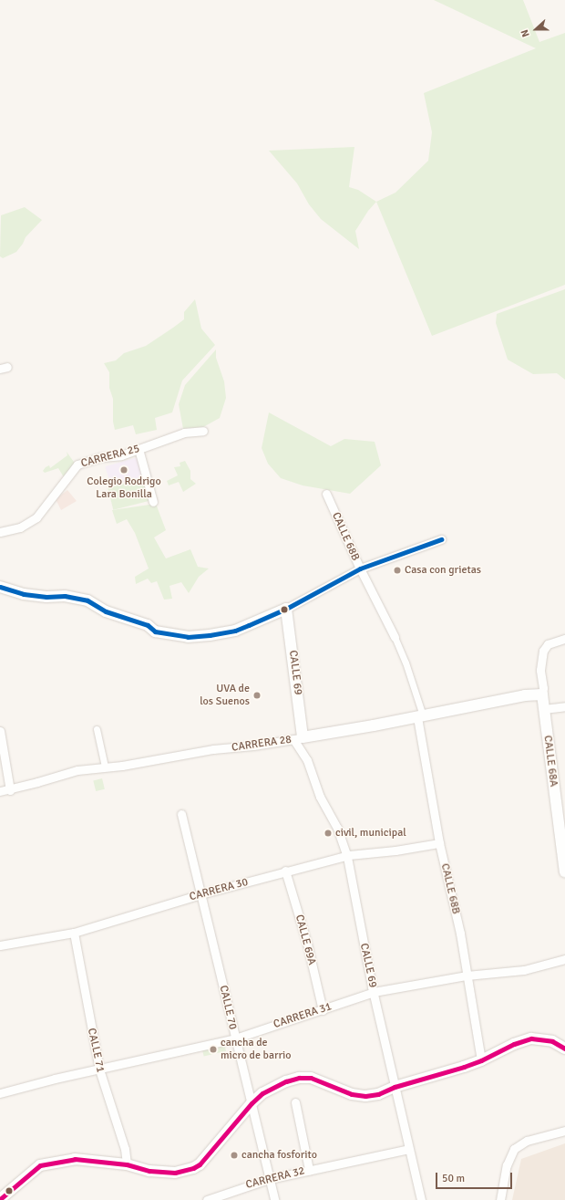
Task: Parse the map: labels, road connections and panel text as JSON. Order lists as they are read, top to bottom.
{
  "streets": {
    "street": [
      "CARRERA 25",
      "CALLE 68B",
      "CALLE 69",
      "CARRERA 28",
      "CALLE 68A",
      "CARRERA 30",
      "CALLE 69A",
      "CALLE 70",
      "CARRERA 31",
      "CALLE 71",
      "CARRERA 32"
    ]
  },
  "crossings": [
    ["CALLE 68B", "CARRERA 28"],
    ["CALLE 68B", "CARRERA 30"],
    ["CALLE 68B", "CARRERA 31"],
    ["CALLE 69", "CARRERA 28"],
    ["CALLE 69", "CARRERA 30"],
    ["CALLE 69", "CARRERA 31"],
    ["CALLE 69", "CARRERA 32"],
    ["CARRERA 28", "CALLE 68A"],
    ["CARRERA 30", "CALLE 69A"],
    ["CARRERA 30", "CALLE 70"],
    ["CARRERA 30", "CALLE 71"],
    ["CALLE 69A", "CARRERA 31"],
    ["CALLE 70", "CARRERA 31"],
    ["CALLE 70", "CARRERA 32"],
    ["CARRERA 31", "CALLE 71"]
  ],
  "places": [
    "Colegio Rodrigo Lara Bonilla",
    "Casa con grietas",
    "UVA de los Suenos",
    "civil, municipal",
    "cancha de micro de barrio",
    "cancha fosforito"
  ],
  "scale_bar": "50 m",
  "north": "left"
}
